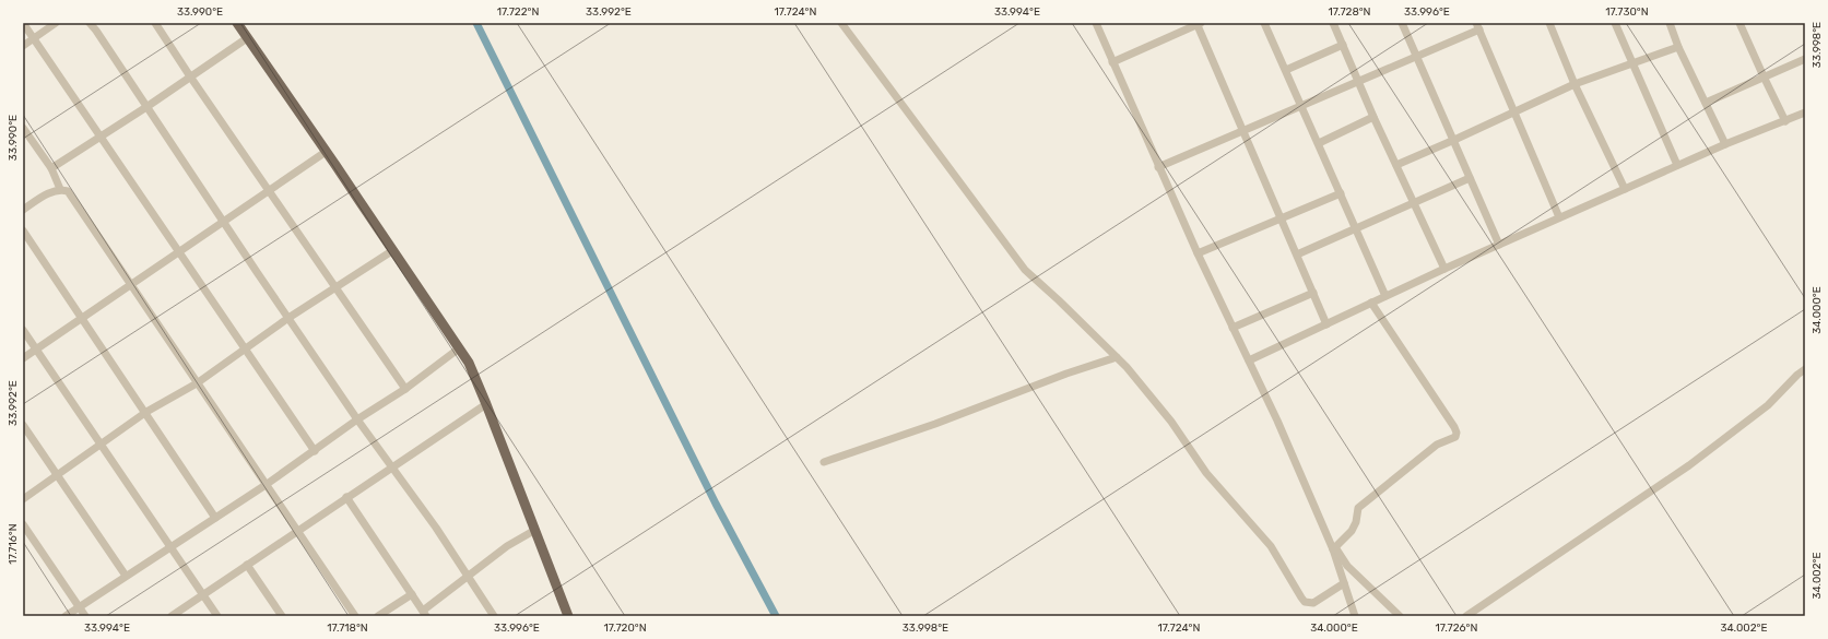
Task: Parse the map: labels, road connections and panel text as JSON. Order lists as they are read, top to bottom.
{
  "coordinates": [
    "33.990°E",
    "17.722°N",
    "33.992°E",
    "17.724°N",
    "33.994°E",
    "17.728°N",
    "33.996°E",
    "17.730°N",
    "33.998°E",
    "34.000°E",
    "17.716°N",
    "34.002°E",
    "17.718°N",
    "17.720°N",
    "17.726°N"
  ]
}
